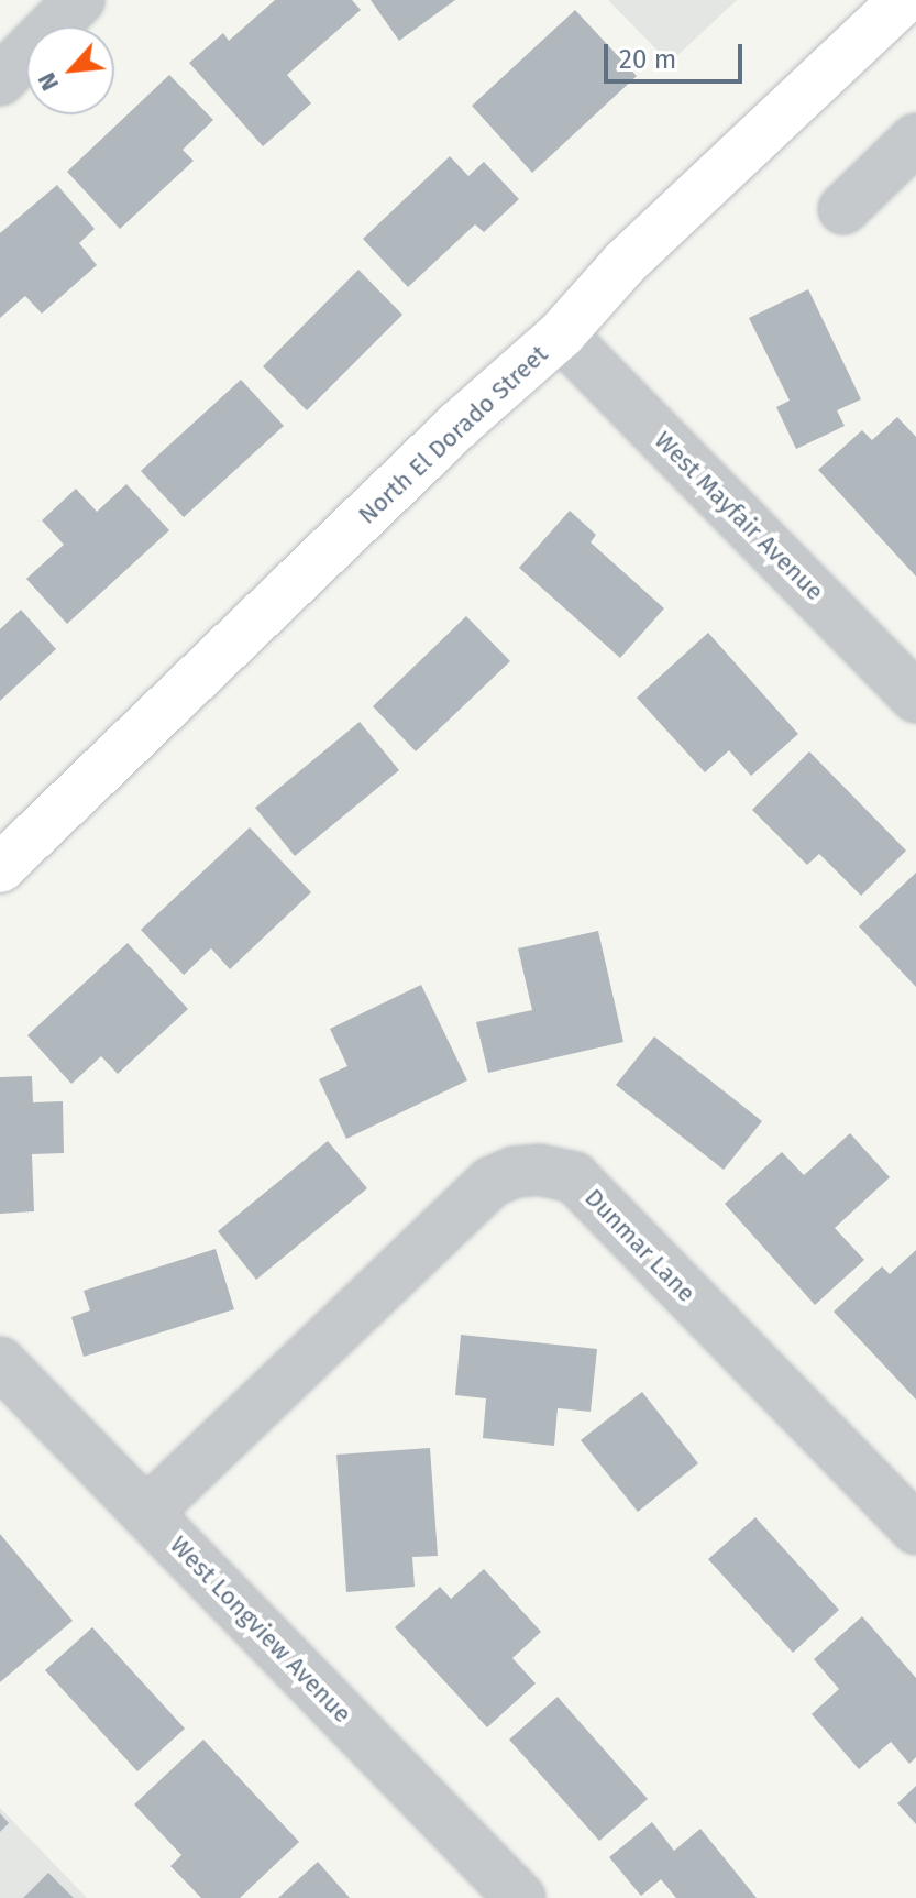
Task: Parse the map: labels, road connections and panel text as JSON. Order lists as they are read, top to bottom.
{
  "streets": {
    "main road": ["North El Dorado Street"],
    "street": ["West Mayfair Avenue", "Dunmar Lane", "West Longview Avenue"]
  },
  "crossings": [
    ["North El Dorado Street", "West Mayfair Avenue"],
    ["Dunmar Lane", "West Longview Avenue"]
  ],
  "scale_bar": "20 m",
  "north": "bottom left"
}
